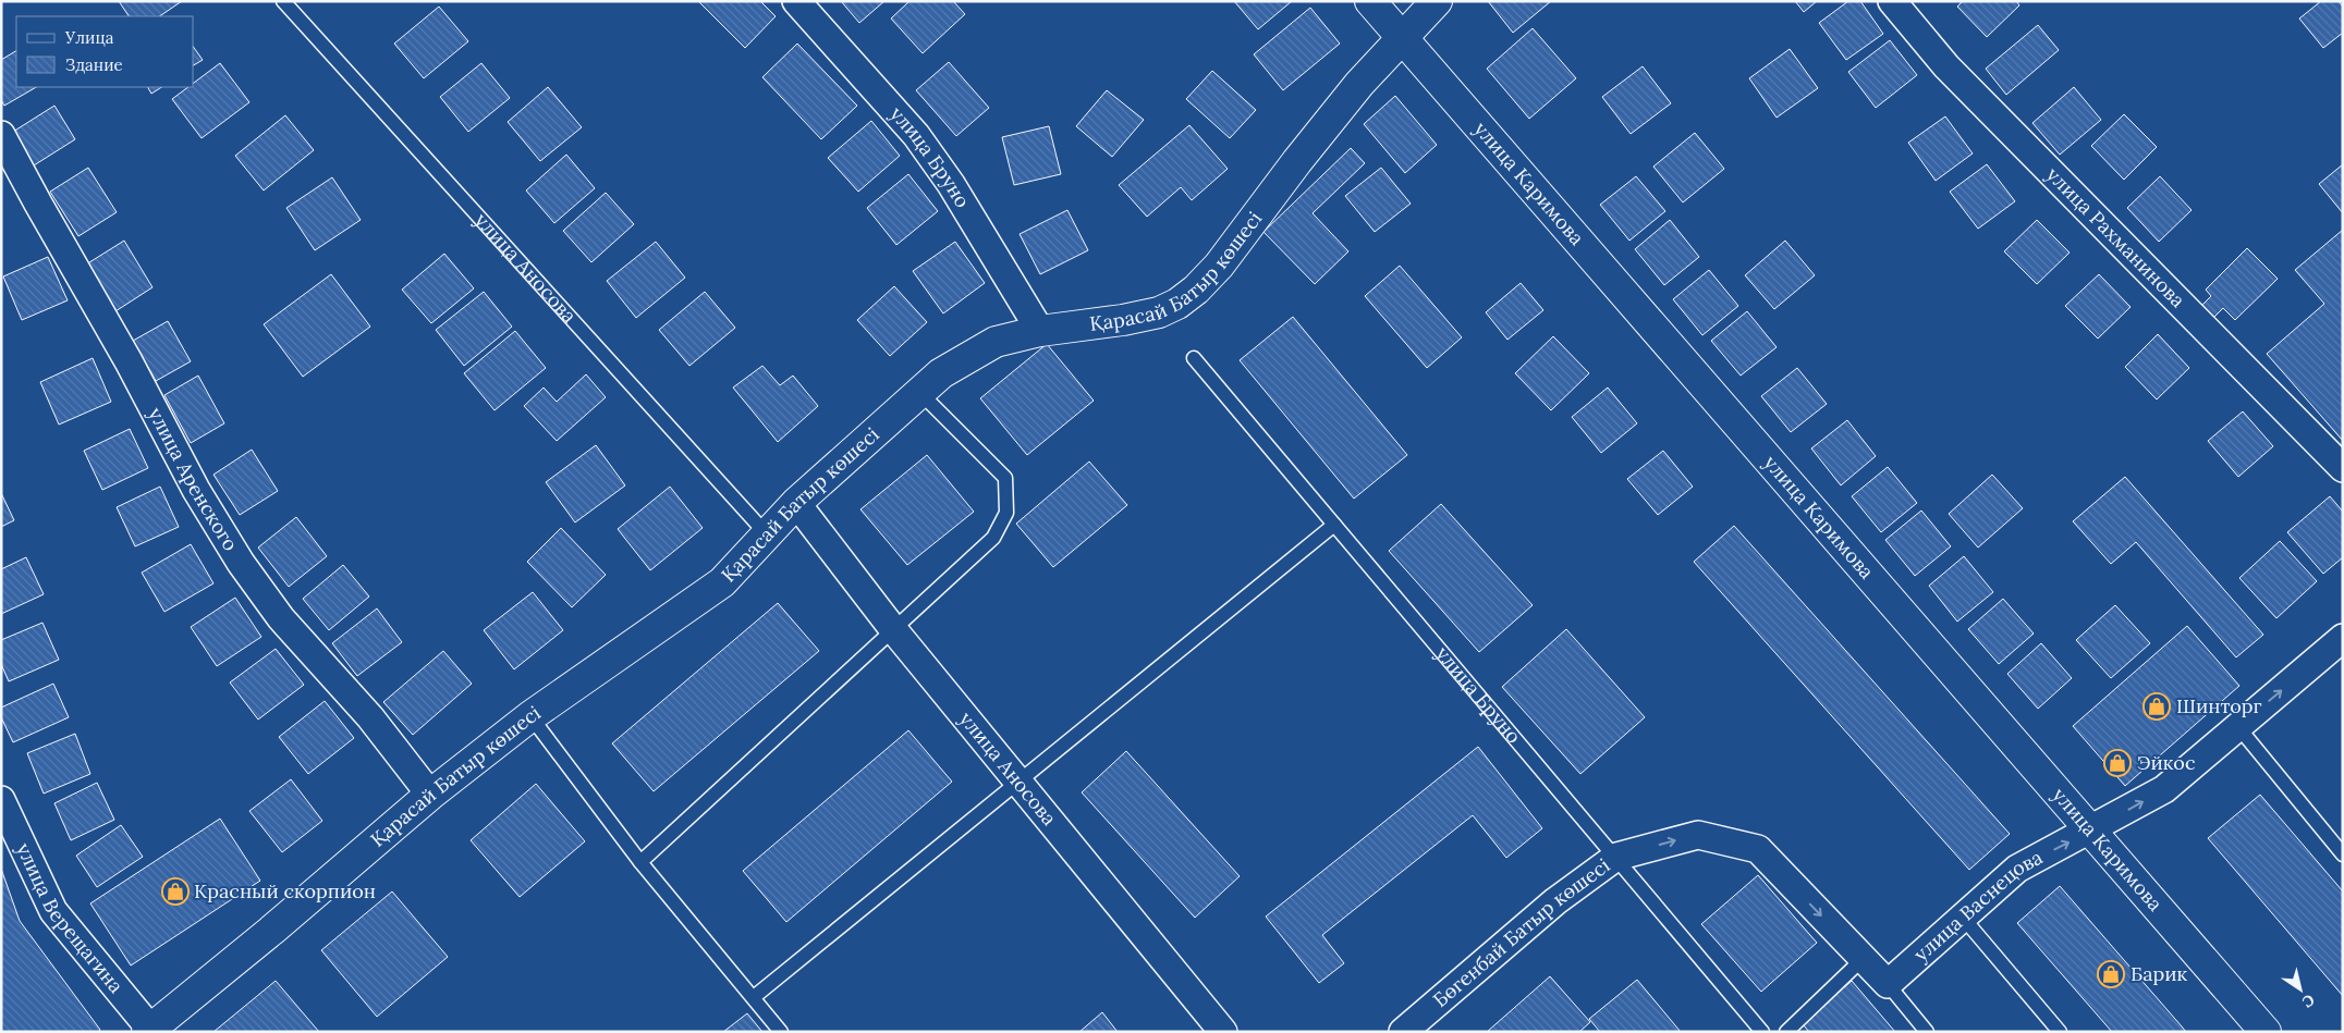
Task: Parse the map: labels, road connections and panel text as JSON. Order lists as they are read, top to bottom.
{
  "streets": {
    "street": [
      "улица Бруно",
      "улица Каримова",
      "улица Рахманинова",
      "Қарасай Батыр көшесі",
      "улица Аносова",
      "улица Аренского",
      "улица Васнецова",
      "улица Верещагина",
      "Бөгенбай Батыр көшесі"
    ]
  },
  "crossings": [
    ["улица Бруно", "Қарасай Батыр көшесі"],
    ["улица Бруно", "Бөгенбай Батыр көшесі"],
    ["улица Каримова", "Қарасай Батыр көшесі"],
    ["улица Каримова", "улица Васнецова"],
    ["Қарасай Батыр көшесі", "улица Аносова"],
    ["Қарасай Батыр көшесі", "улица Аренского"],
    ["Қарасай Батыр көшесі", "улица Верещагина"]
  ],
  "one_way": ["улица Васнецова"],
  "places": {
    "shop": [
      "Шинторг",
      "Эйкос",
      "Красный скорпион",
      "Барик"
    ]
  },
  "legend": ["Улица", "Здание"],
  "north": "bottom right"
}
